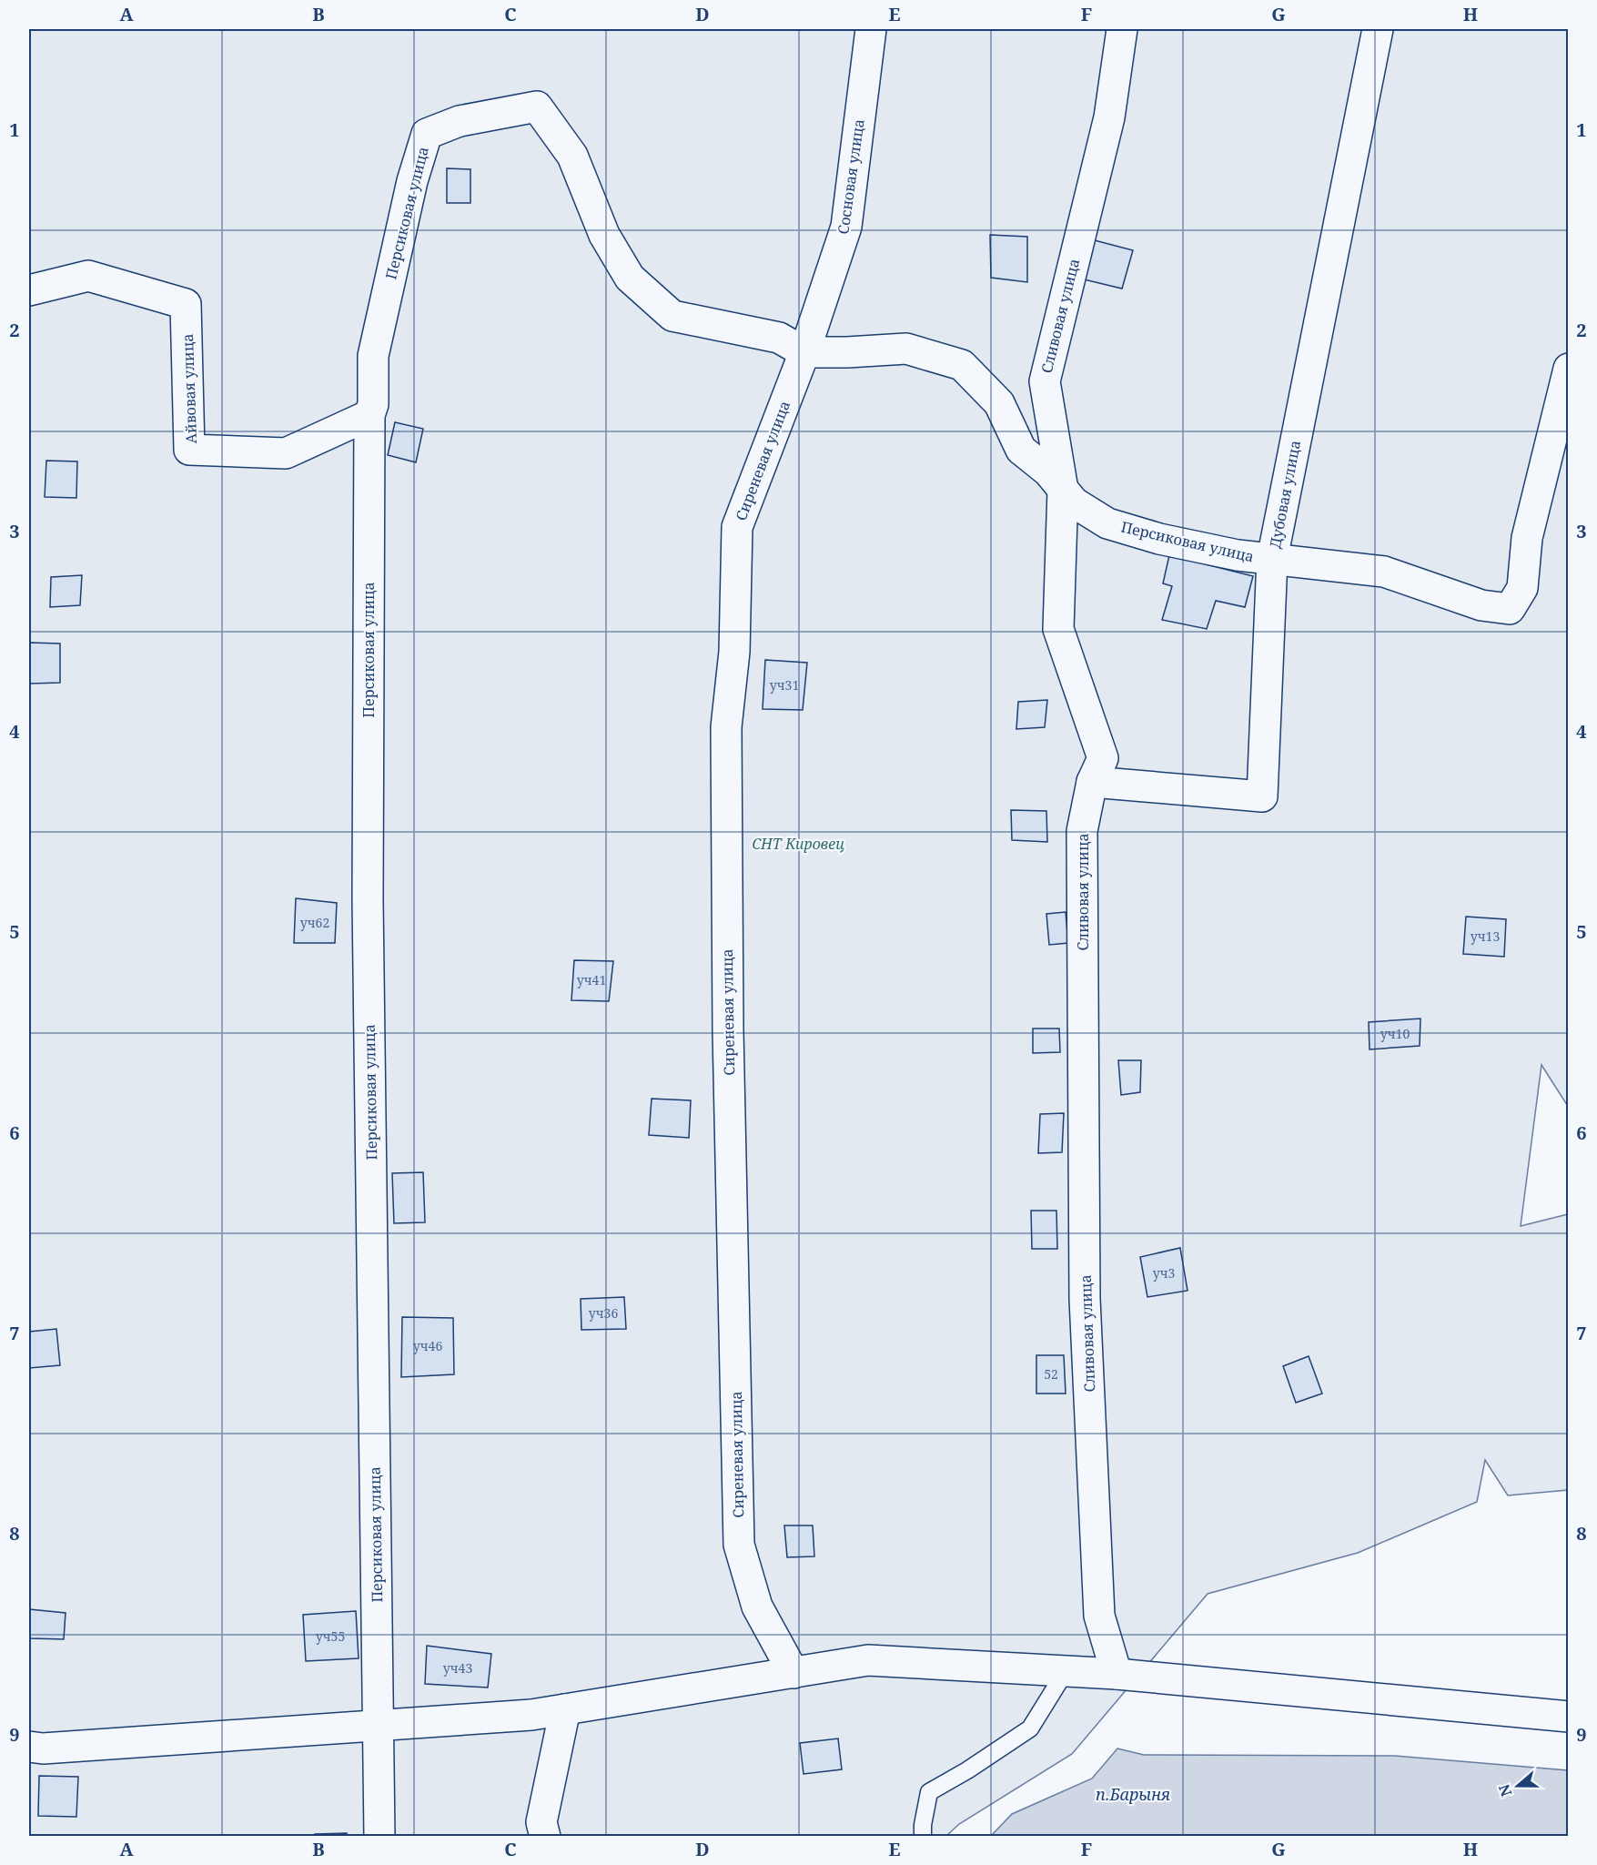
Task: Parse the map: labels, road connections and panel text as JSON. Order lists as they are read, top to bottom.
{
  "streets": {
    "street": [
      "Сосновая улица",
      "Персиковая улица",
      "Сливовая улица",
      "Айвовая улица",
      "Сиреневая улица",
      "Дубовая улица"
    ]
  },
  "crossings": [
    ["Сосновая улица", "Персиковая улица"],
    ["Сосновая улица", "Сиреневая улица"],
    ["Персиковая улица", "Сливовая улица"],
    ["Персиковая улица", "Айвовая улица"],
    ["Персиковая улица", "Сиреневая улица"],
    ["Персиковая улица", "Дубовая улица"],
    ["Сливовая улица", "Дубовая улица"]
  ],
  "water": ["п.Барыня"],
  "parks": ["СНТ Кировец"],
  "house_numbers": [
    "уч31",
    "уч62",
    "уч13",
    "уч41",
    "уч10",
    "уч3",
    "уч36",
    "уч46",
    "52",
    "уч55",
    "уч43"
  ],
  "north": "left",
  "grid": {
    "columns": [
      "A",
      "B",
      "C",
      "D",
      "E",
      "F",
      "G",
      "H"
    ],
    "rows": [
      "1",
      "2",
      "3",
      "4",
      "5",
      "6",
      "7",
      "8",
      "9"
    ]
  }
}
